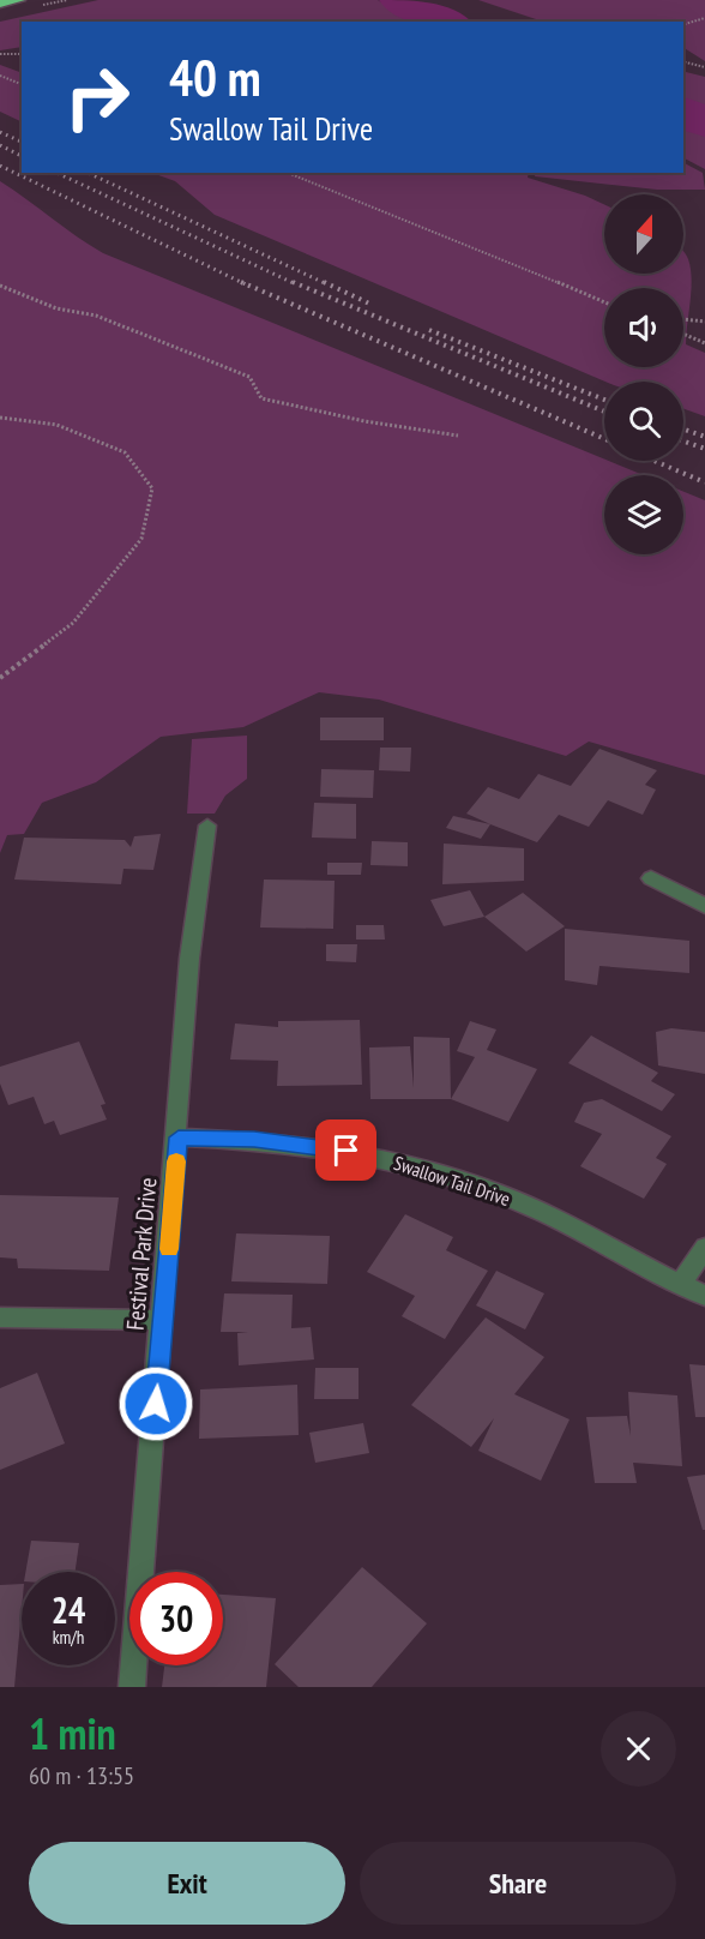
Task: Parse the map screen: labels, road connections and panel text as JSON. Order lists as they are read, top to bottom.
{
  "streets": {
    "street": ["Swallow Tail Drive", "Festival Park Drive"]
  },
  "crossings": [
    ["Swallow Tail Drive", "Festival Park Drive"]
  ],
  "north": "top",
  "page": {
    "turn": ["40 m", "Swallow Tail Drive"],
    "speed": "24 km/h",
    "limit": "30",
    "heading": ["1 min", "60 m · 13:55"],
    "buttons": ["Exit", "Share"]
  }
}
